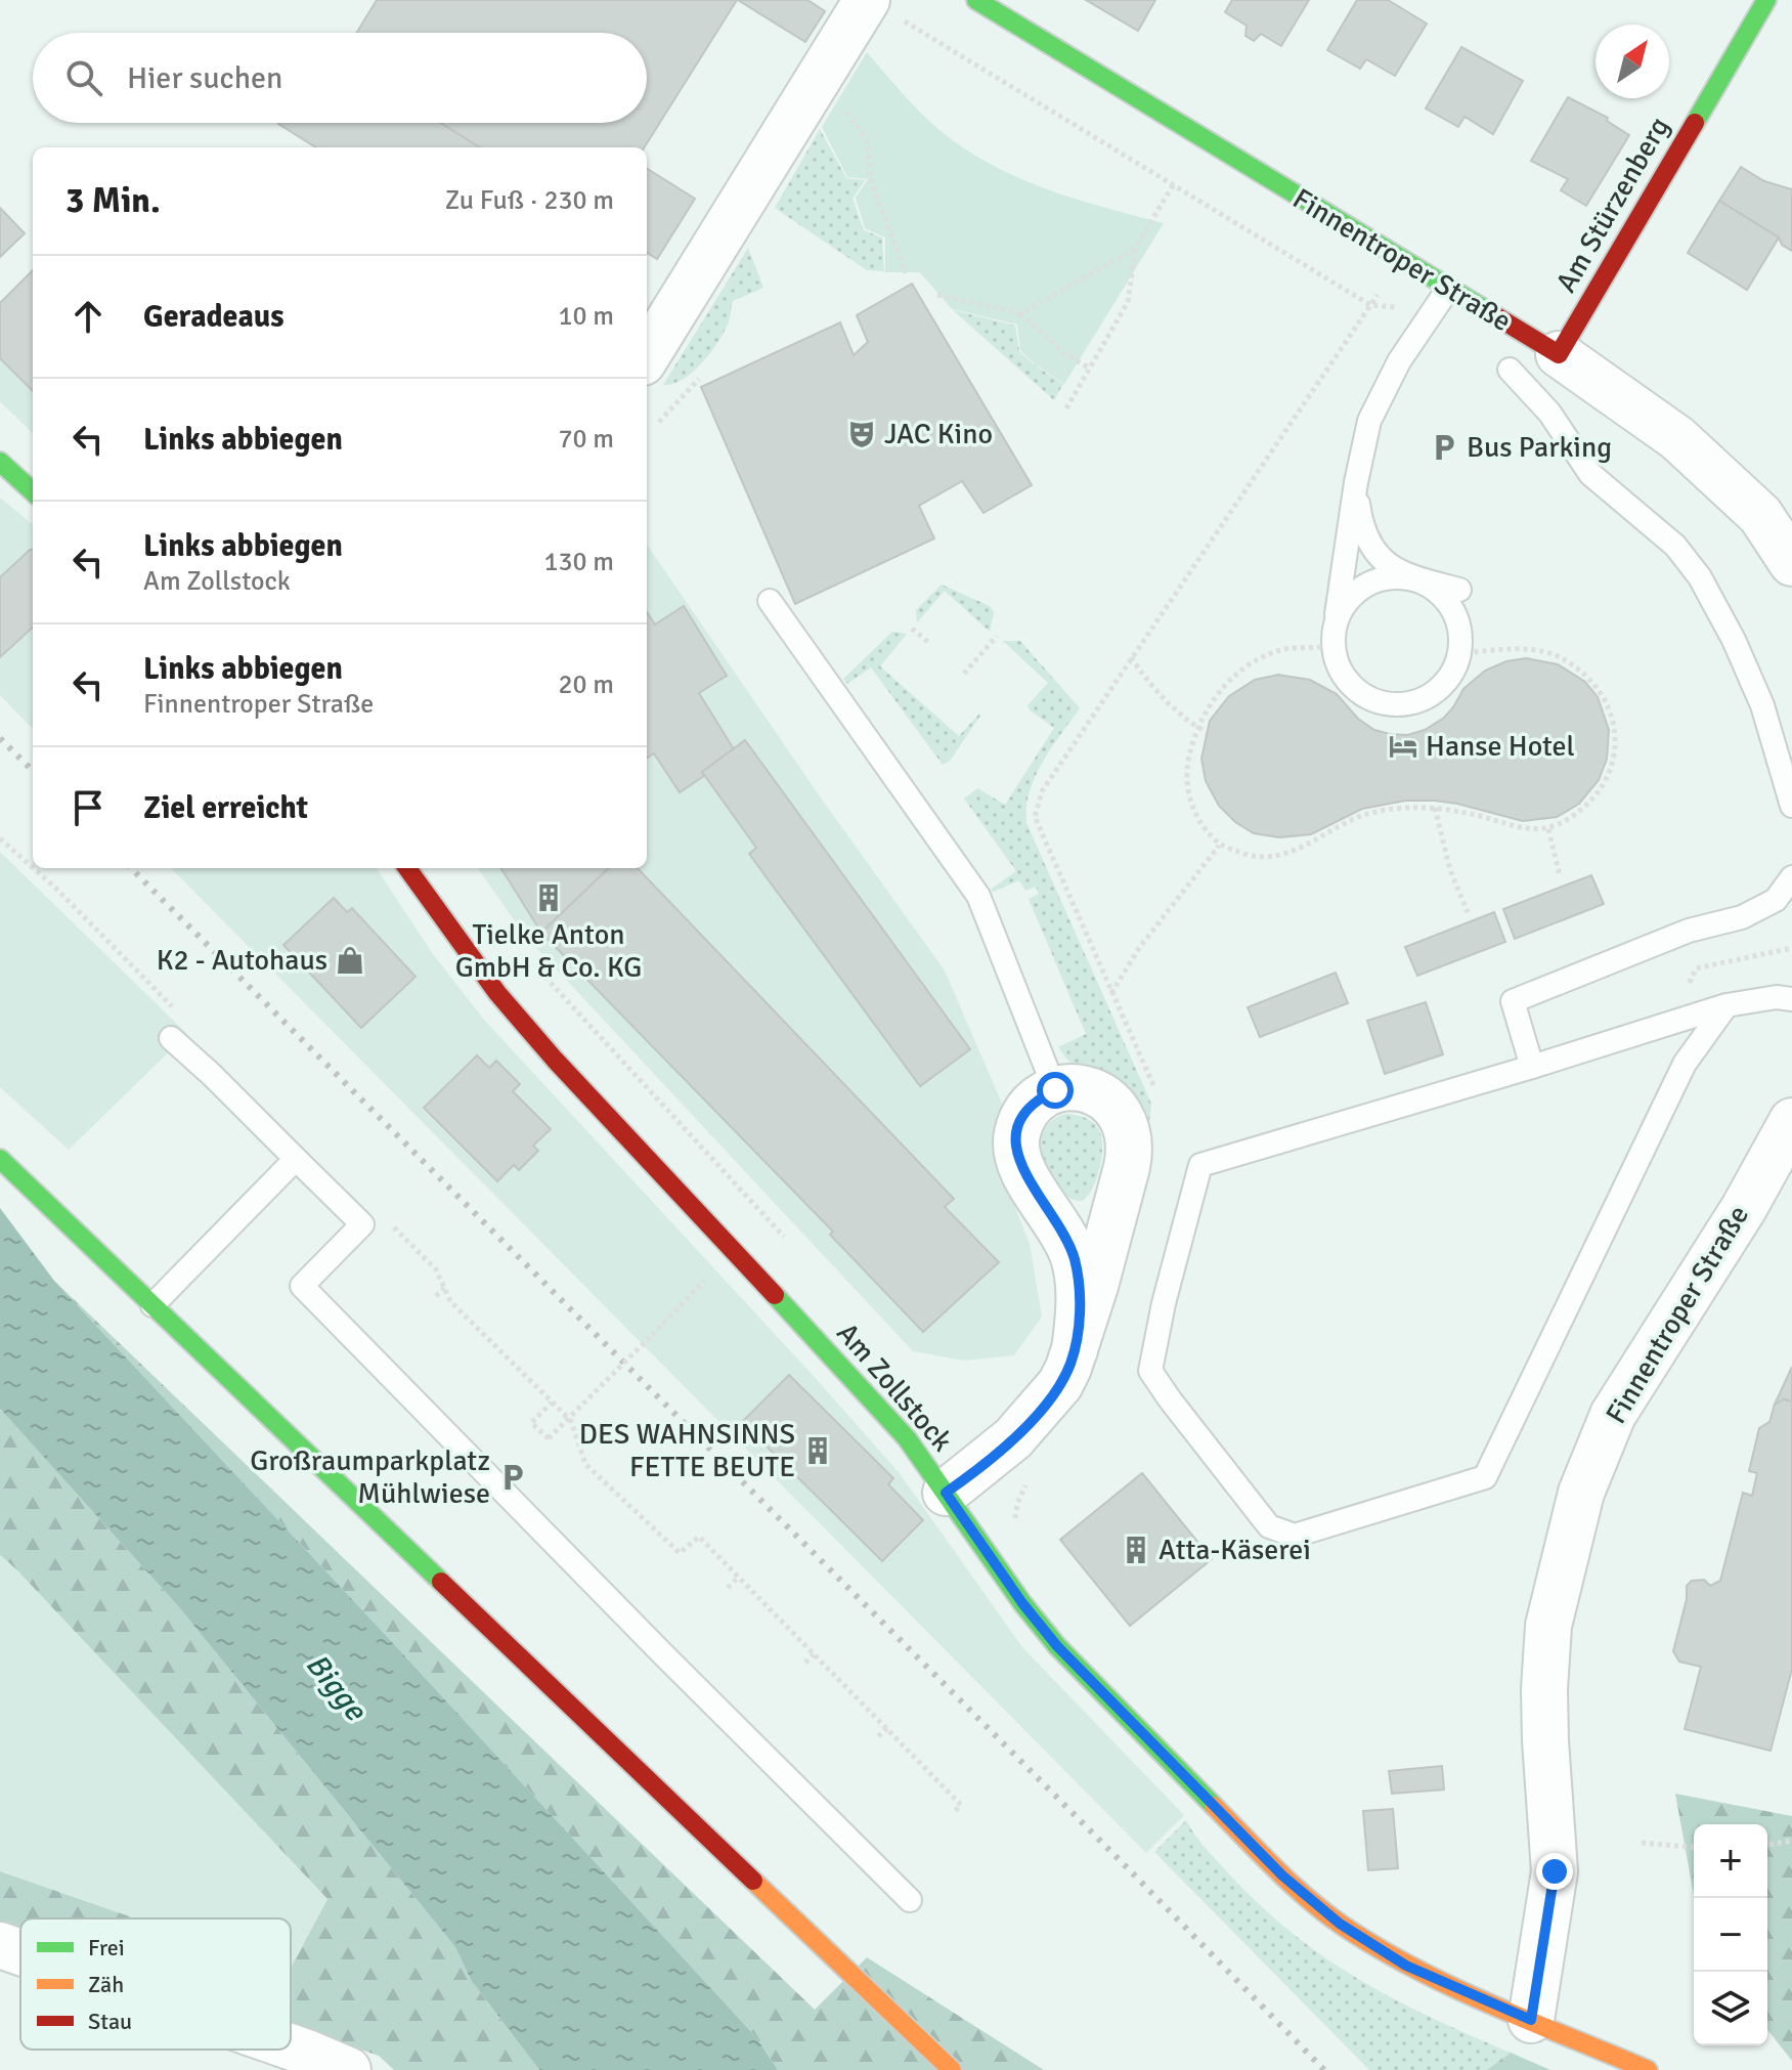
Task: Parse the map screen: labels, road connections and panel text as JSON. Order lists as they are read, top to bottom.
{
  "streets": {
    "street": ["Am Stürzenberg", "Finnentroper Straße", "Am Zollstock"]
  },
  "crossings": [
    ["Am Stürzenberg", "Finnentroper Straße"],
    ["Finnentroper Straße", "Am Zollstock"]
  ],
  "water": ["Bigge"],
  "places": {
    "theatre": ["JAC Kino"],
    "parking": ["Bus Parking", "Großraumparkplatz Mühlwiese"],
    "hotel": ["Hanse Hotel"],
    "building": ["Tielke Anton GmbH & Co. KG", "DES WAHNSINNS FETTE BEUTE", "Atta-Käserei"],
    "shop": ["K2 - Autohaus"]
  },
  "legend": ["Frei", "Zäh", "Stau"],
  "north": "top right",
  "page": {
    "search": "Hier suchen",
    "heading": ["3 Min.", "Zu Fuß · 230 m"],
    "list": [
      ["Geradeaus", "10 m"],
      ["Links abbiegen", "70 m"],
      ["Links abbiegen", "Am Zollstock", "130 m"],
      ["Links abbiegen", "Finnentroper Straße", "20 m"],
      "Ziel erreicht"
    ],
    "map_buttons": ["+", "−"]
  }
}
